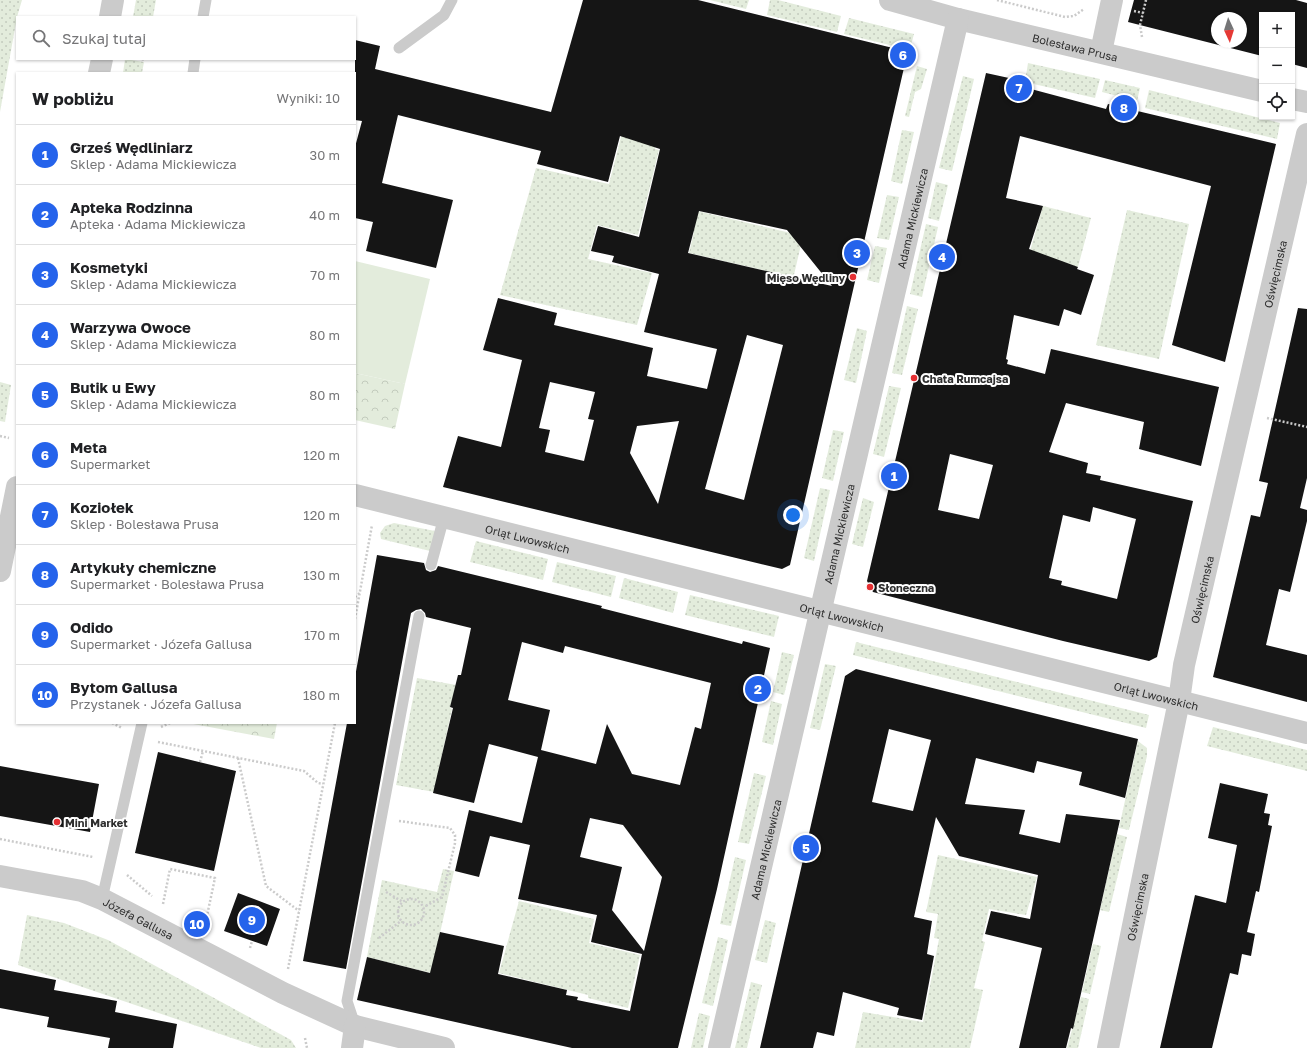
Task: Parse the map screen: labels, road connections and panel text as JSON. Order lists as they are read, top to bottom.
{
  "streets": {
    "street": [
      "Bolesława Prusa",
      "Adama Mickiewicza",
      "Oświęcimska",
      "Orląt Lwowskich",
      "Józefa Gallusa"
    ]
  },
  "crossings": [
    ["Bolesława Prusa", "Adama Mickiewicza"],
    ["Adama Mickiewicza", "Orląt Lwowskich"],
    ["Oświęcimska", "Orląt Lwowskich"]
  ],
  "places": [
    "Mięso Wędliny",
    "Chata Rumcajsa",
    "Słoneczna",
    "Mini Market"
  ],
  "north": "bottom",
  "page": {
    "map_buttons": ["+", "−"],
    "search": "Szukaj tutaj",
    "pins": [
      "6",
      "7",
      "8",
      "3",
      "4",
      "1",
      "2",
      "5",
      "9",
      "10"
    ],
    "heading": ["W pobliżu", "Wyniki: 10"],
    "list": [
      {
        "mark": "1",
        "name": "Grześ Wędliniarz",
        "note": "Sklep · Adama Mickiewicza",
        "value": "30 m"
      },
      {
        "mark": "2",
        "name": "Apteka Rodzinna",
        "note": "Apteka · Adama Mickiewicza",
        "value": "40 m"
      },
      {
        "mark": "3",
        "name": "Kosmetyki",
        "note": "Sklep · Adama Mickiewicza",
        "value": "70 m"
      },
      {
        "mark": "4",
        "name": "Warzywa Owoce",
        "note": "Sklep · Adama Mickiewicza",
        "value": "80 m"
      },
      {
        "mark": "5",
        "name": "Butik u Ewy",
        "note": "Sklep · Adama Mickiewicza",
        "value": "80 m"
      },
      {
        "mark": "6",
        "name": "Meta",
        "note": "Supermarket",
        "value": "120 m"
      },
      {
        "mark": "7",
        "name": "Koziołek",
        "note": "Sklep · Bolesława Prusa",
        "value": "120 m"
      },
      {
        "mark": "8",
        "name": "Artykuły chemiczne",
        "note": "Supermarket · Bolesława Prusa",
        "value": "130 m"
      },
      {
        "mark": "9",
        "name": "Odido",
        "note": "Supermarket · Józefa Gallusa",
        "value": "170 m"
      },
      {
        "mark": "10",
        "name": "Bytom Gallusa",
        "note": "Przystanek · Józefa Gallusa",
        "value": "180 m"
      }
    ]
  }
}
